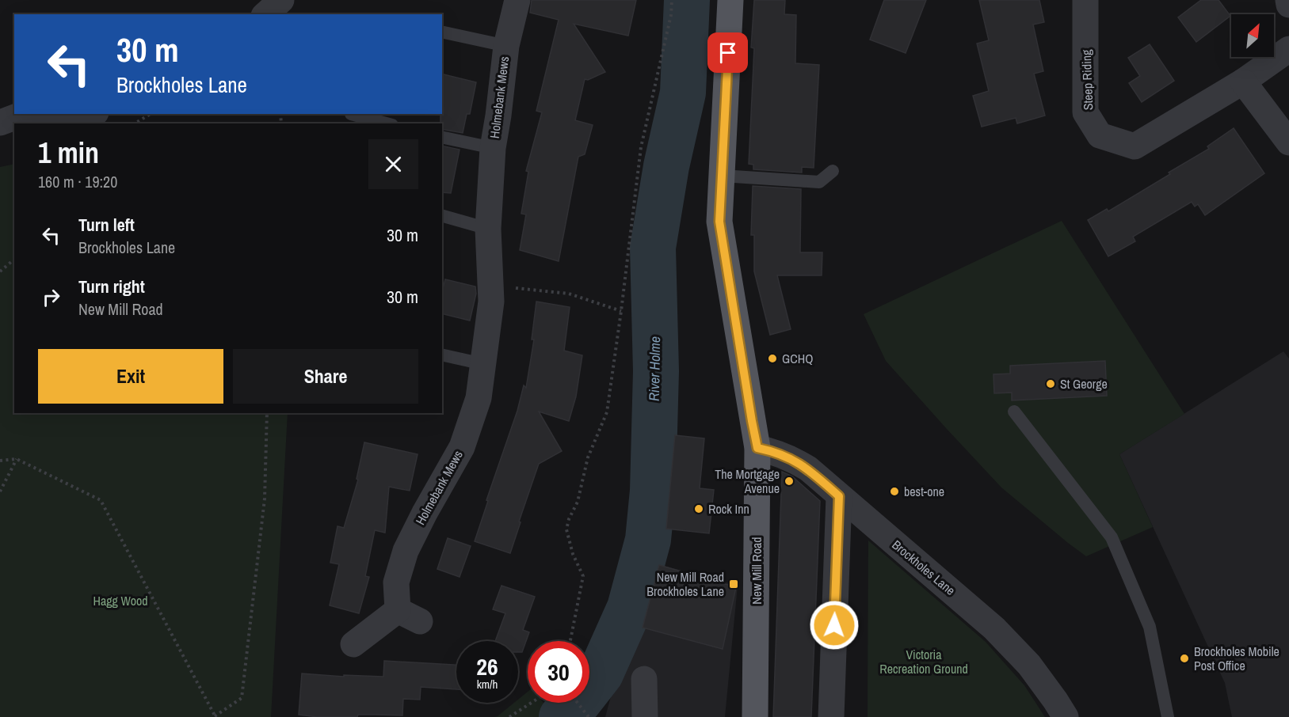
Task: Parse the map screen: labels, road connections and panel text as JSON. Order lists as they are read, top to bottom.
{
  "streets": {
    "main road": ["New Mill Road"],
    "street": ["Steep Riding", "Holmebank Mews", "Brockholes Lane"]
  },
  "crossings": [
    ["Brockholes Lane", "New Mill Road"]
  ],
  "water": ["River Holme"],
  "parks": ["Hagg Wood", "Victoria Recreation Ground"],
  "places": {
    "other": [
      "GCHQ",
      "St George",
      "The Mortgage Avenue",
      "best-one",
      "Rock Inn",
      "Brockholes Mobile Post Office"
    ],
    "transit": ["New Mill Road Brockholes Lane"]
  },
  "north": "top right",
  "page": {
    "turn": ["30 m", "Brockholes Lane"],
    "heading": ["1 min", "160 m · 19:20"],
    "list": [
      {
        "name": "Turn left",
        "note": "Brockholes Lane",
        "value": "30 m"
      },
      {
        "name": "Turn right",
        "note": "New Mill Road",
        "value": "30 m"
      }
    ],
    "buttons": ["Exit", "Share"],
    "speed": "26 km/h",
    "limit": "30"
  }
}
